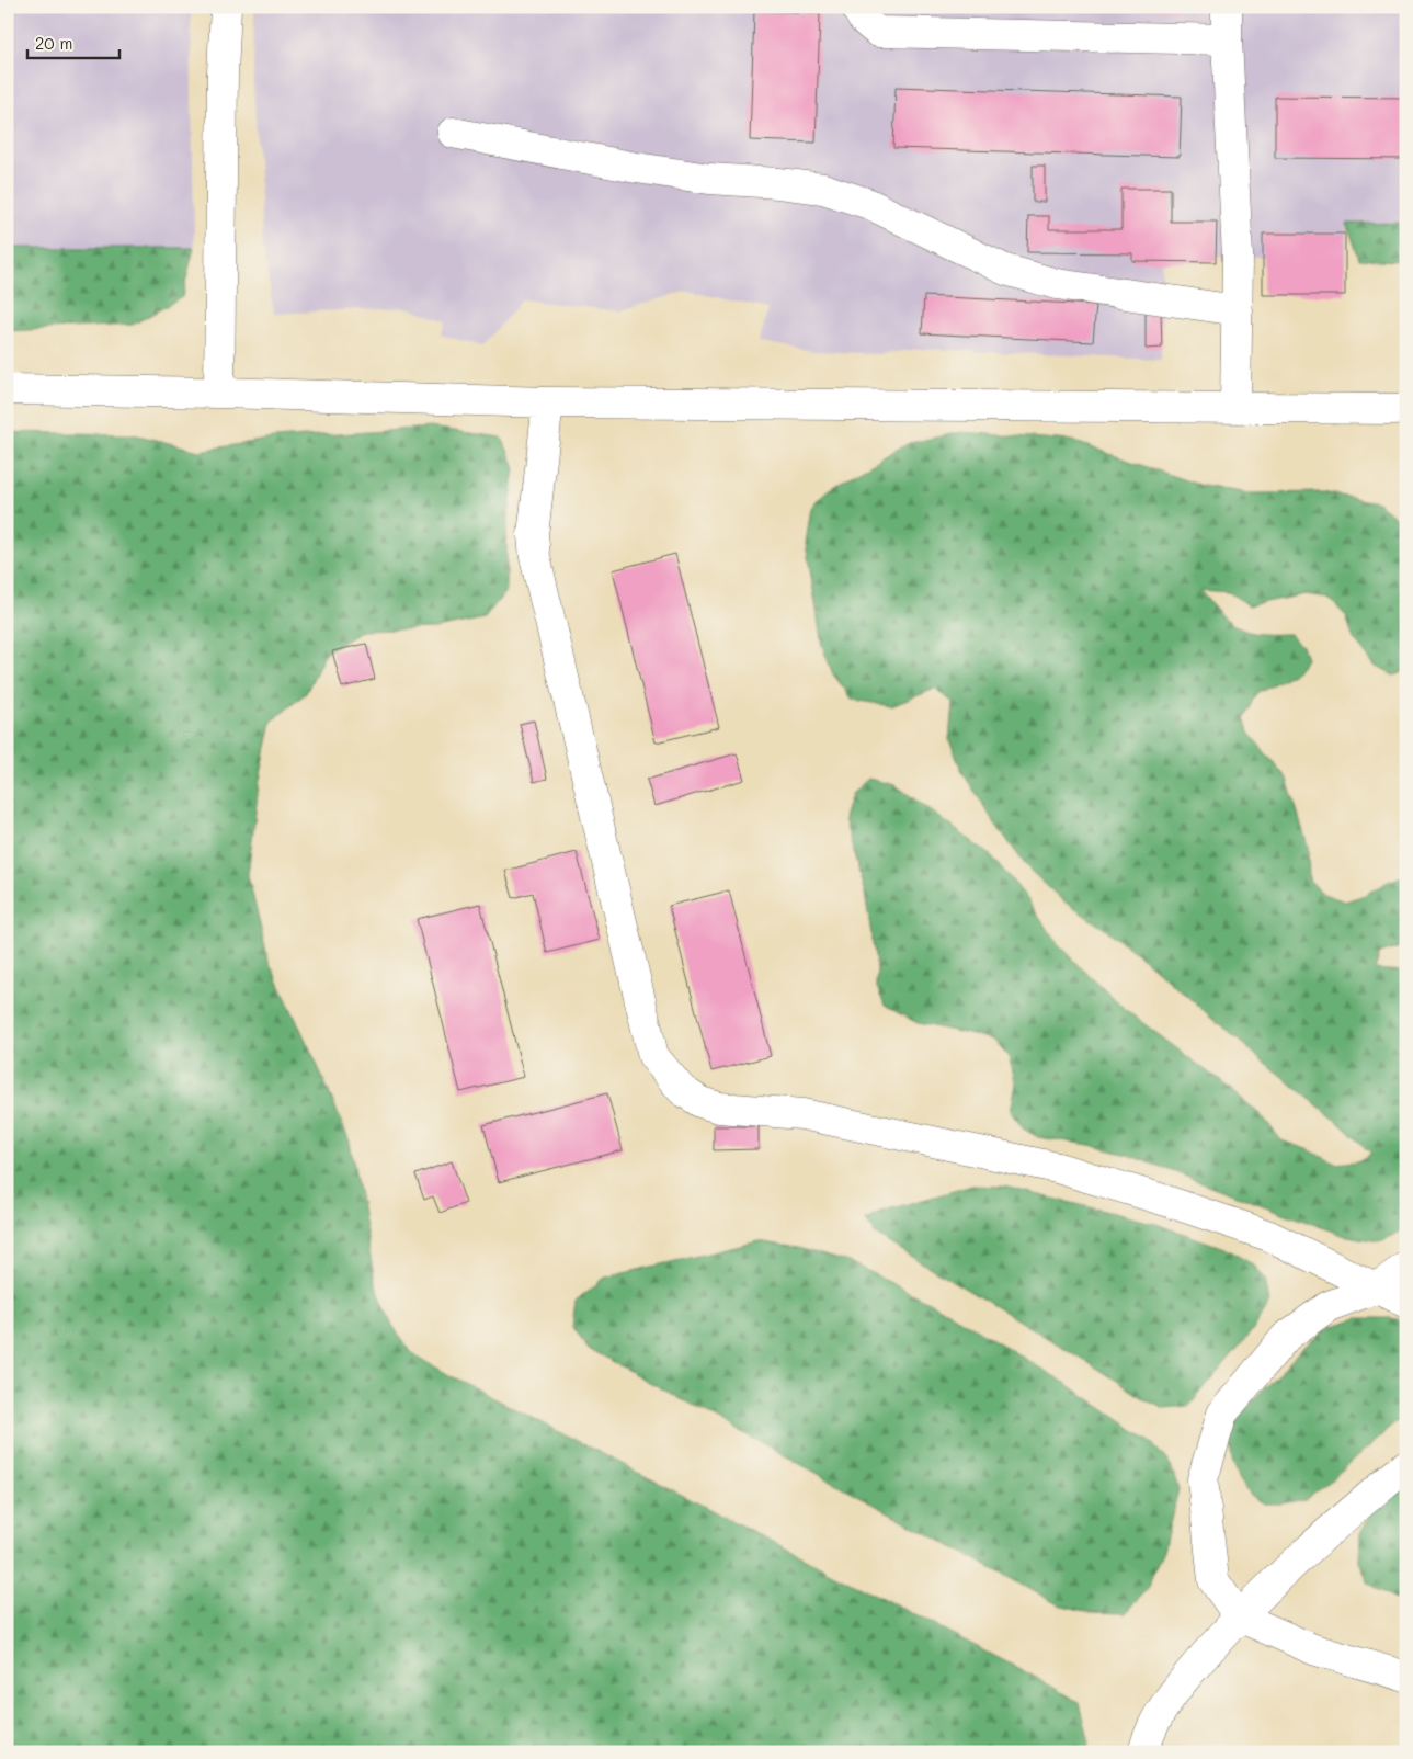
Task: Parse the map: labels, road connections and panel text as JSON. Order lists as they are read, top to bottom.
{
  "scale_bar": "20 m"
}
